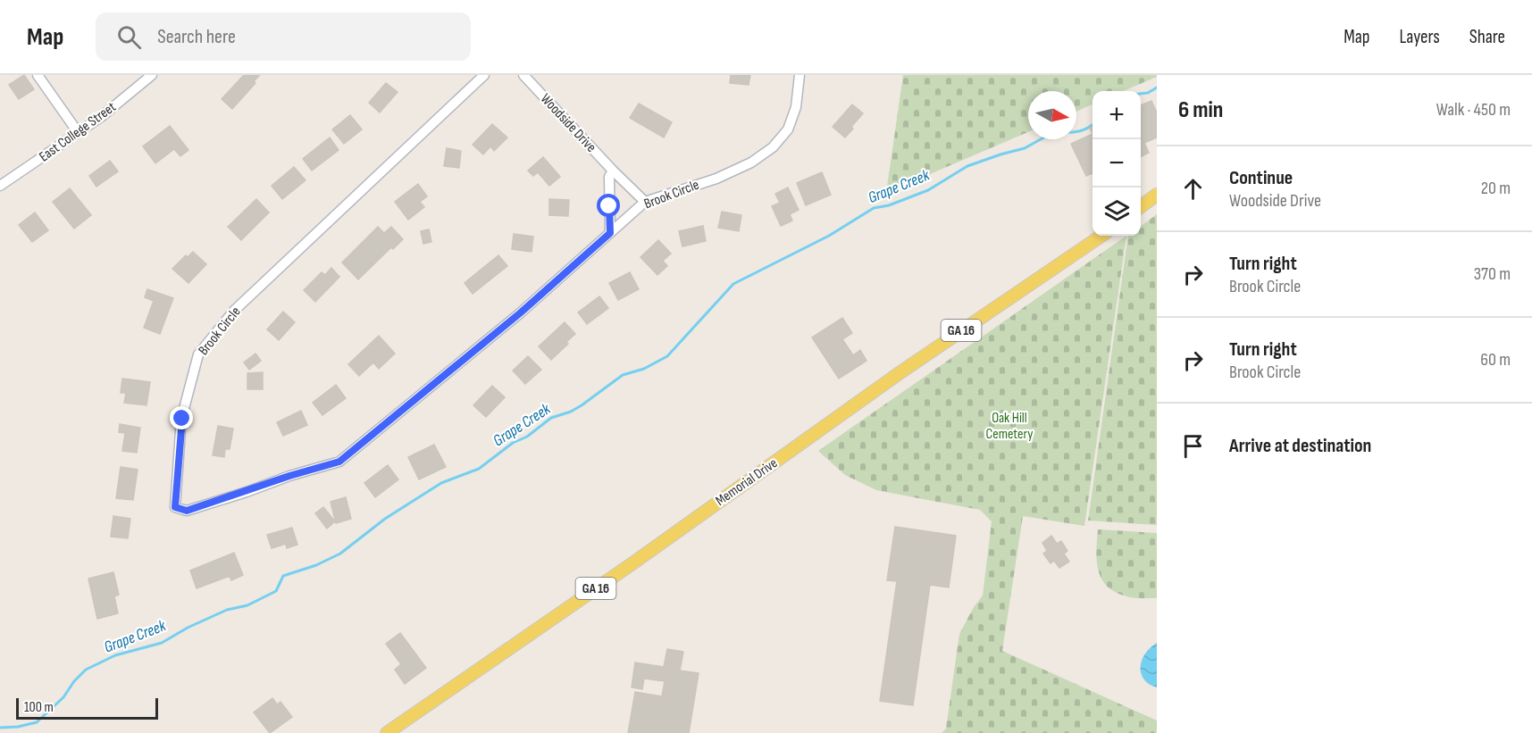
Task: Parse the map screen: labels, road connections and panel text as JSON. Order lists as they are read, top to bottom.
{
  "streets": {
    "main road": ["GA 16", "Memorial Drive"],
    "street": ["Woodside Drive", "East College Street", "Brook Circle"]
  },
  "crossings": [
    ["Woodside Drive", "Brook Circle"]
  ],
  "water": ["Grape Creek"],
  "parks": ["Oak Hill Cemetery"],
  "scale_bar": "100 m",
  "north": "right",
  "page": {
    "header": "Map",
    "search": "Search here",
    "nav": ["Map", "Layers", "Share"],
    "heading": ["6 min", "Walk · 450 m"],
    "map_buttons": ["+", "−"],
    "list": [
      ["Continue", "Woodside Drive", "20 m"],
      ["Turn right", "Brook Circle", "370 m"],
      ["Turn right", "Brook Circle", "60 m"],
      "Arrive at destination"
    ],
    "scale": "100 m"
  }
}
